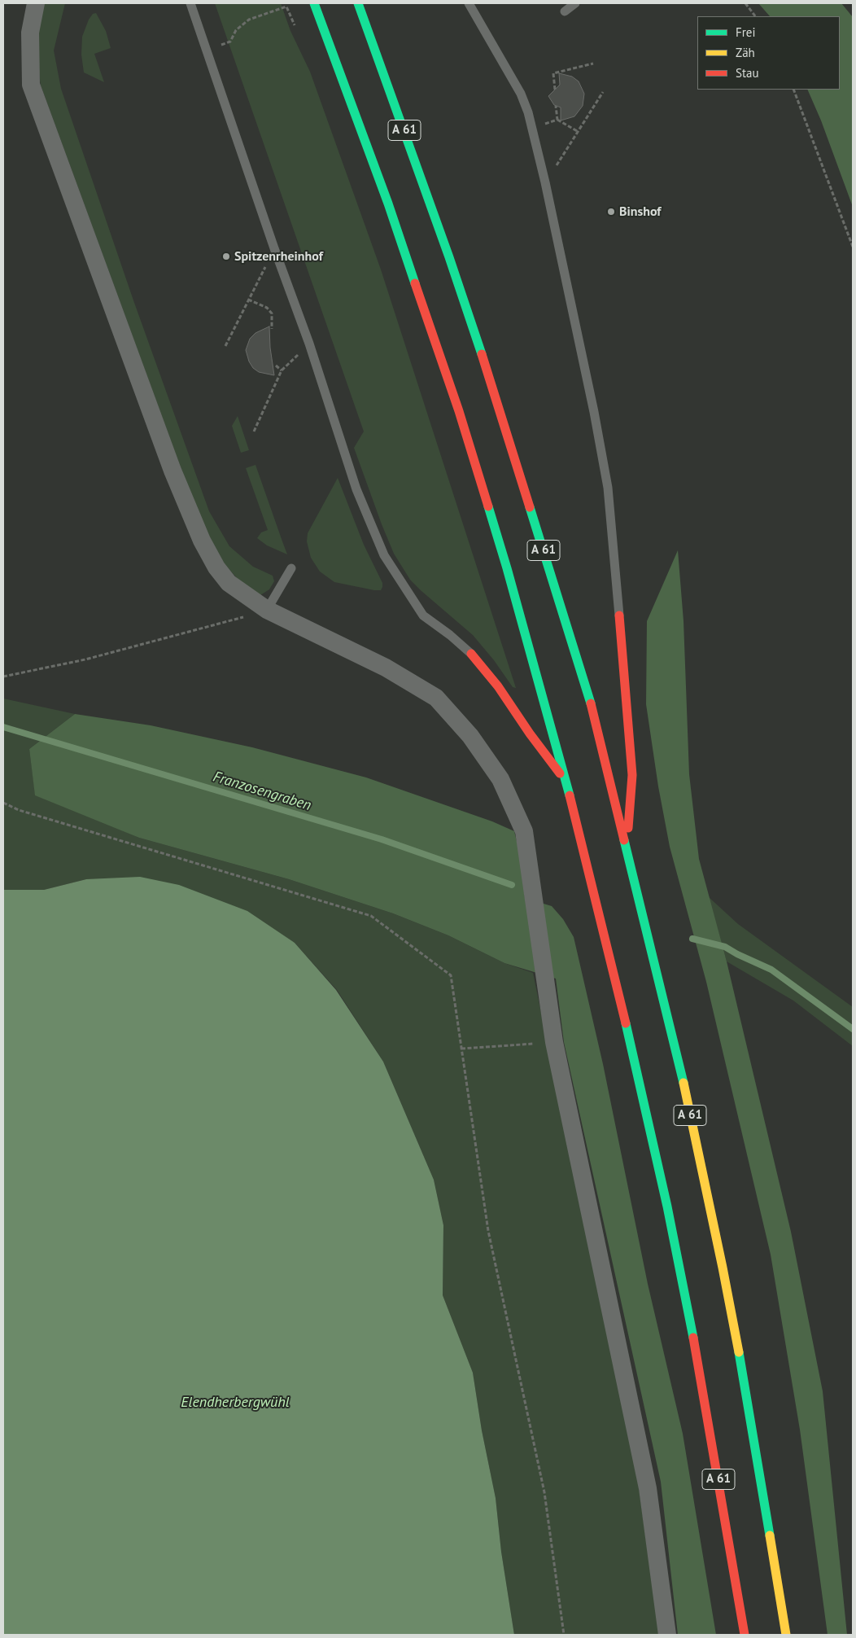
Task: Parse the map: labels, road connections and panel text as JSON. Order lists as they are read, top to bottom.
{
  "streets": {
    "highway": ["A 61"]
  },
  "water": ["Franzosengraben", "Elendherbergwühl"],
  "places": ["Binshof", "Spitzenrheinhof"],
  "legend": ["Frei", "Zäh", "Stau"]
}
